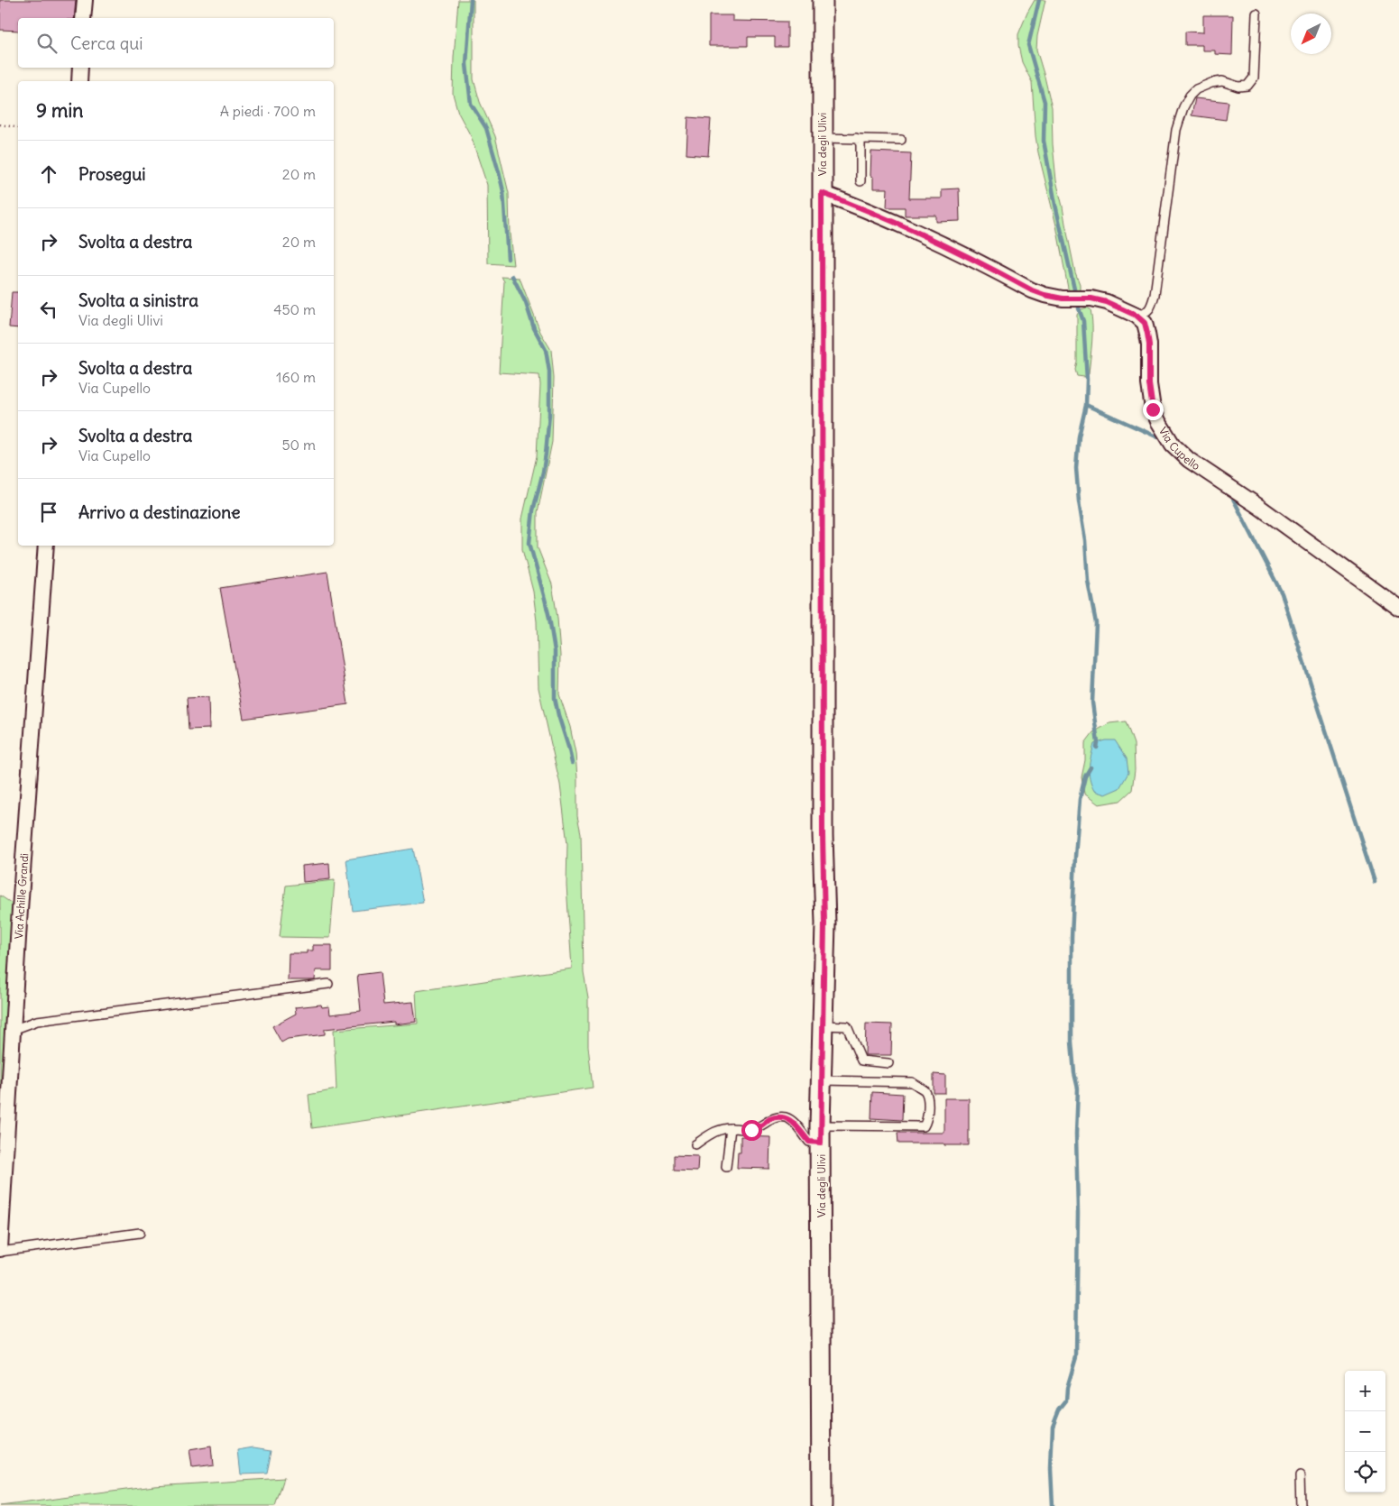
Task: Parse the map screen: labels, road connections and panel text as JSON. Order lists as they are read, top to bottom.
{
  "streets": {
    "street": ["Via degli Ulivi", "Via Cupello", "Via Achille Grandi"]
  },
  "north": "bottom left",
  "page": {
    "search": "Cerca qui",
    "heading": ["9 min", "A piedi · 700 m"],
    "list": [
      ["Prosegui", "20 m"],
      ["Svolta a destra", "20 m"],
      ["Svolta a sinistra", "Via degli Ulivi", "450 m"],
      ["Svolta a destra", "Via Cupello", "160 m"],
      ["Svolta a destra", "Via Cupello", "50 m"],
      "Arrivo a destinazione"
    ],
    "map_buttons": ["+", "−"]
  }
}
